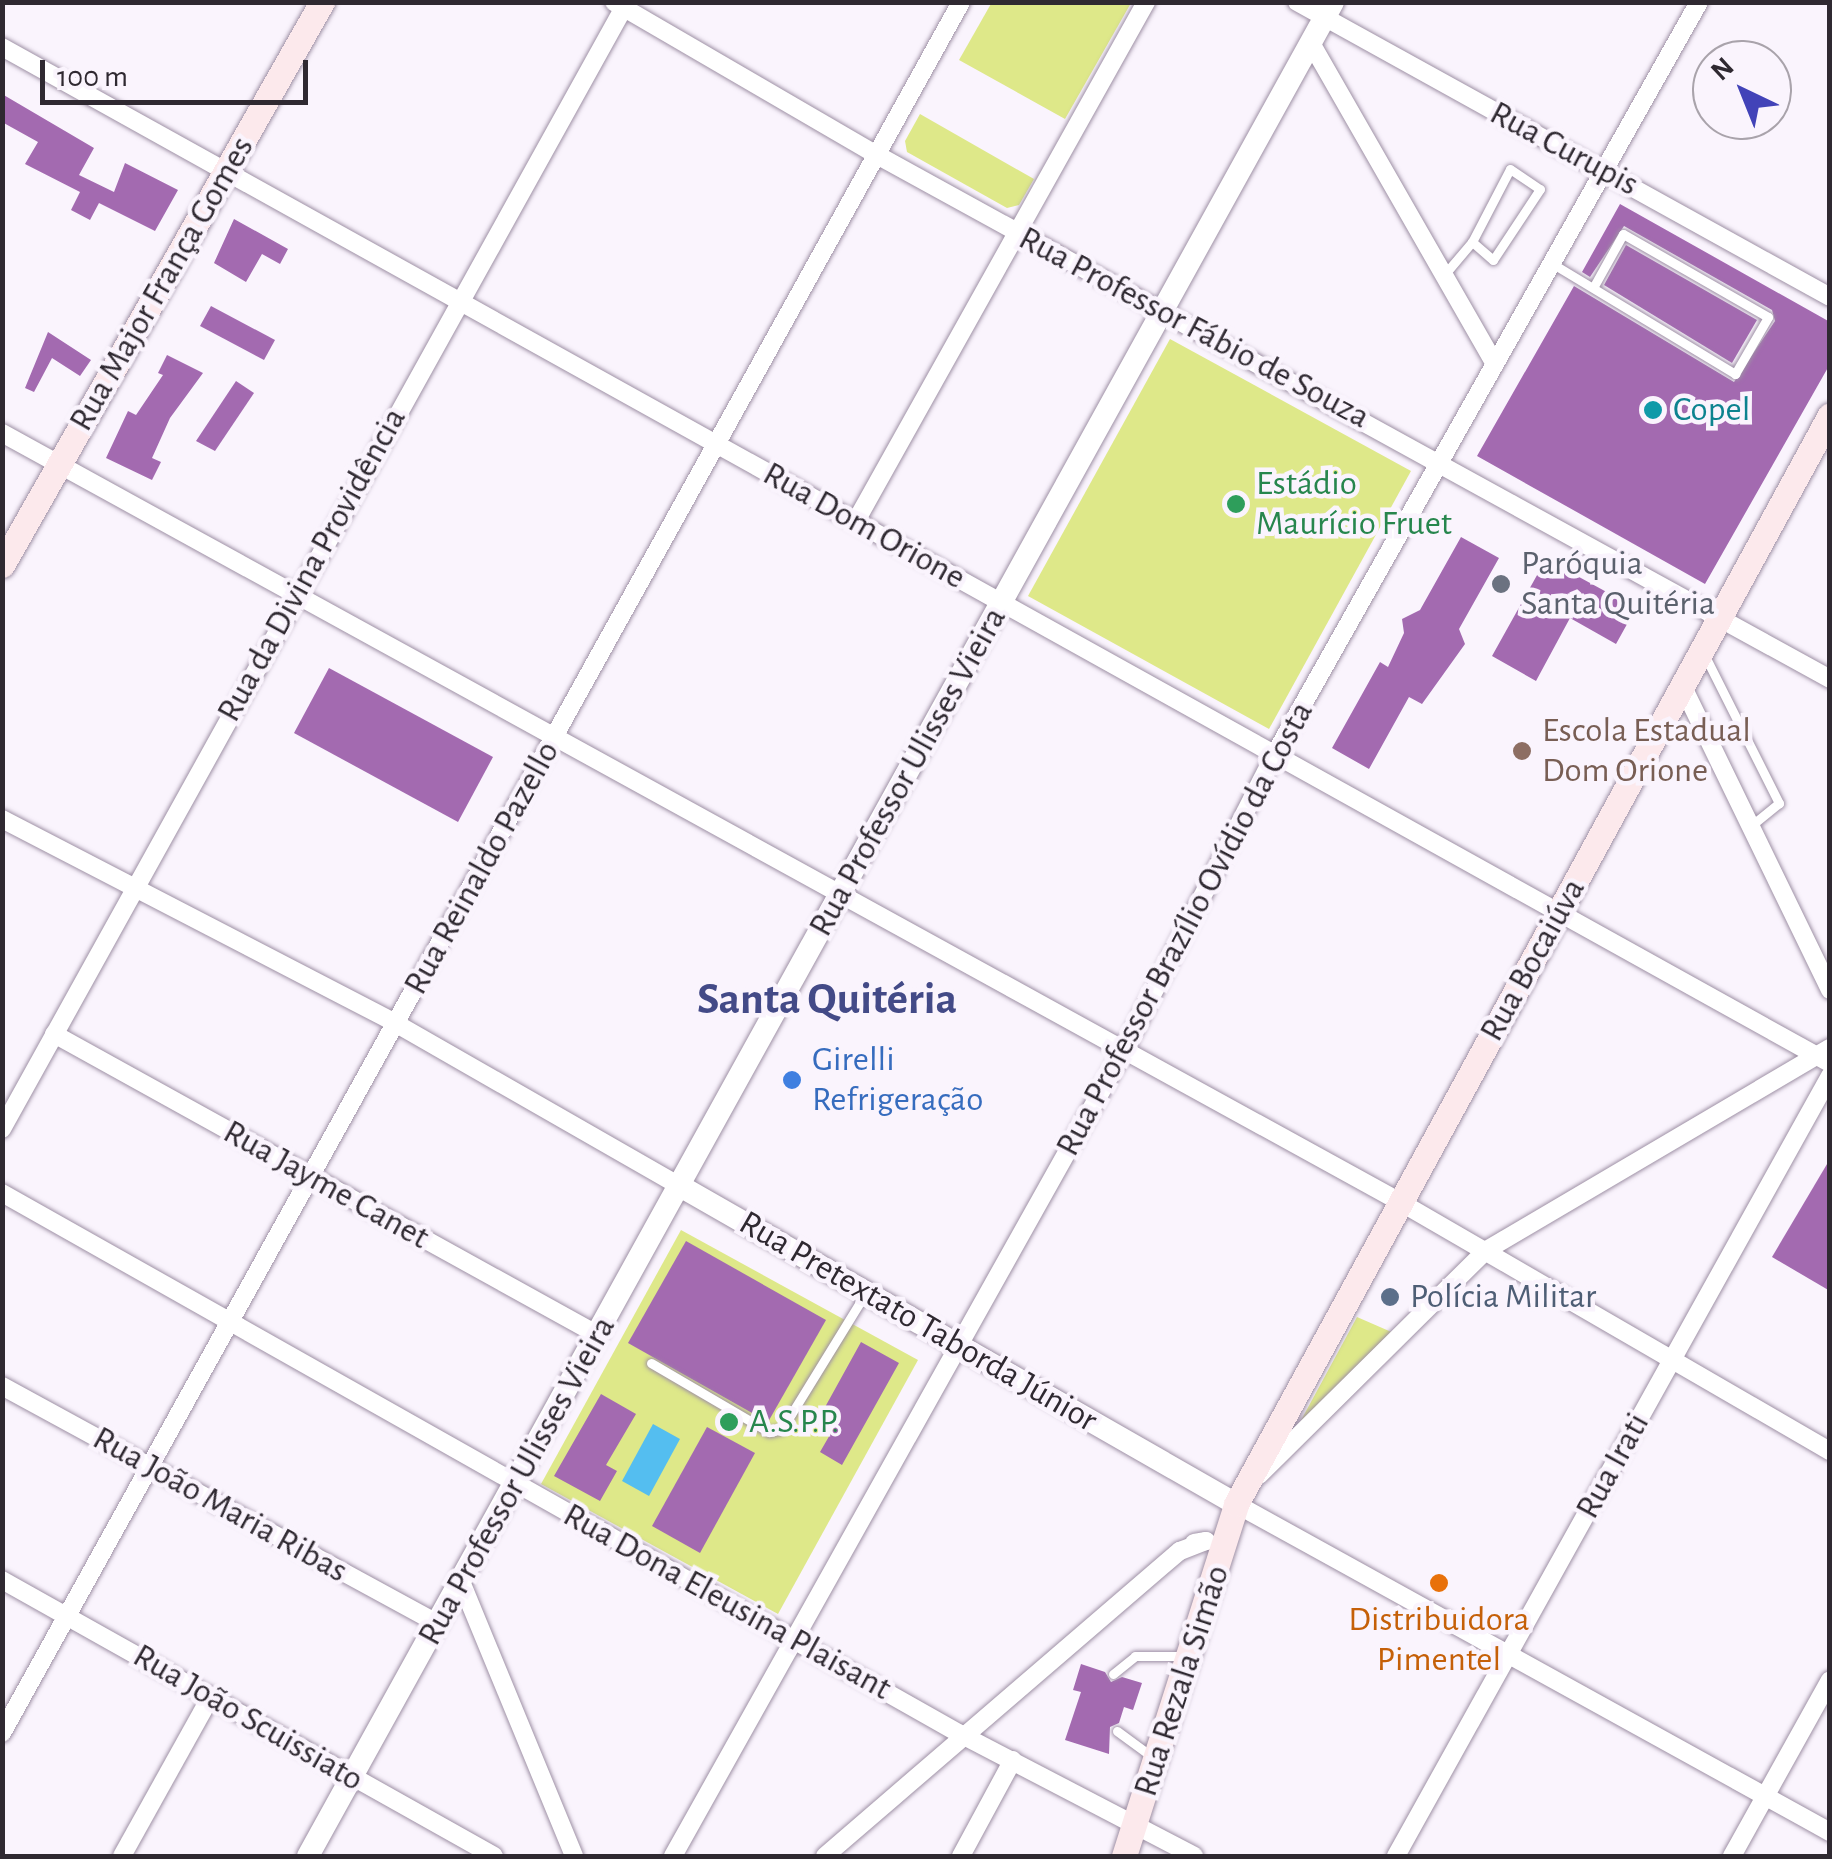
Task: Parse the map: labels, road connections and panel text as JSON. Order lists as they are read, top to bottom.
{
  "streets": {
    "main road": ["Rua Major França Gomes", "Rua Bocaiúva", "Rua Rezala Simão"],
    "street": [
      "Rua Curupis",
      "Rua Professor Fábio de Souza",
      "Rua Dom Orione",
      "Rua da Divina Providência",
      "Rua Professor Ulisses Vieira",
      "Rua Reinaldo Pazello",
      "Rua Professor Brazílio Ovídio da Costa",
      "Rua Jayme Canet",
      "Rua Pretextato Taborda Júnior",
      "Rua Irati",
      "Rua João Maria Ribas",
      "Rua Dona Eleusina Plaisant",
      "Rua João Scuissiato"
    ]
  },
  "crossings": [
    ["Rua Curupis", "Rua Professor Ulisses Vieira"],
    ["Rua Curupis", "Rua Professor Brazílio Ovídio da Costa"],
    ["Rua Major França Gomes", "Rua Dom Orione"],
    ["Rua Professor Fábio de Souza", "Rua da Divina Providência"],
    ["Rua Professor Fábio de Souza", "Rua Professor Ulisses Vieira"],
    ["Rua Professor Fábio de Souza", "Rua Reinaldo Pazello"],
    ["Rua Professor Fábio de Souza", "Rua Professor Brazílio Ovídio da Costa"],
    ["Rua Professor Fábio de Souza", "Rua Bocaiúva"],
    ["Rua Dom Orione", "Rua da Divina Providência"],
    ["Rua Dom Orione", "Rua Professor Ulisses Vieira"],
    ["Rua Dom Orione", "Rua Reinaldo Pazello"],
    ["Rua Dom Orione", "Rua Professor Brazílio Ovídio da Costa"],
    ["Rua Dom Orione", "Rua Bocaiúva"],
    ["Rua da Divina Providência", "Rua Jayme Canet"],
    ["Rua da Divina Providência", "Rua Pretextato Taborda Júnior"],
    ["Rua Professor Ulisses Vieira", "Rua Jayme Canet"],
    ["Rua Professor Ulisses Vieira", "Rua Pretextato Taborda Júnior"],
    ["Rua Professor Ulisses Vieira", "Rua João Maria Ribas"],
    ["Rua Professor Ulisses Vieira", "Rua Dona Eleusina Plaisant"],
    ["Rua Professor Ulisses Vieira", "Rua João Scuissiato"],
    ["Rua Reinaldo Pazello", "Rua Jayme Canet"],
    ["Rua Reinaldo Pazello", "Rua Pretextato Taborda Júnior"],
    ["Rua Reinaldo Pazello", "Rua João Maria Ribas"],
    ["Rua Reinaldo Pazello", "Rua Dona Eleusina Plaisant"],
    ["Rua Reinaldo Pazello", "Rua João Scuissiato"],
    ["Rua Professor Brazílio Ovídio da Costa", "Rua Pretextato Taborda Júnior"],
    ["Rua Professor Brazílio Ovídio da Costa", "Rua Dona Eleusina Plaisant"],
    ["Rua Bocaiúva", "Rua Pretextato Taborda Júnior"],
    ["Rua Bocaiúva", "Rua Rezala Simão"],
    ["Rua Pretextato Taborda Júnior", "Rua Irati"],
    ["Rua Pretextato Taborda Júnior", "Rua Rezala Simão"],
    ["Rua Dona Eleusina Plaisant", "Rua Rezala Simão"]
  ],
  "districts": ["Santa Quitéria"],
  "places": [
    "Copel",
    "Estádio Maurício Fruet",
    "Paróquia Santa Quitéria",
    "Escola Estadual Dom Orione",
    "Girelli Refrigeração",
    "Polícia Militar",
    "A.S.P.P.",
    "Distribuidora Pimentel"
  ],
  "scale_bar": "100 m",
  "north": "top left"
}
